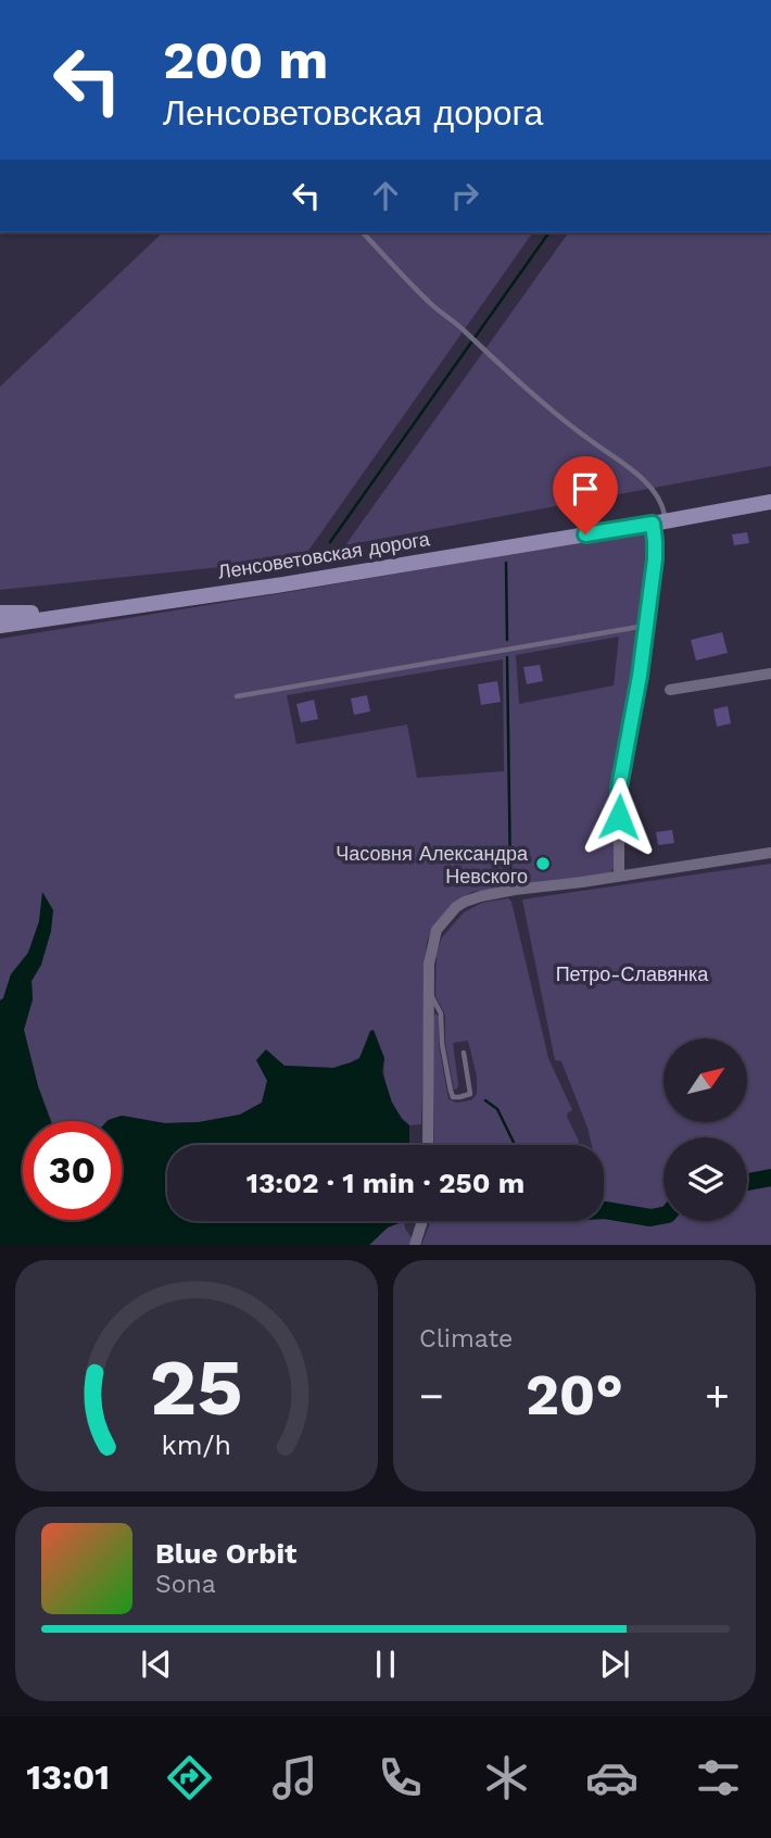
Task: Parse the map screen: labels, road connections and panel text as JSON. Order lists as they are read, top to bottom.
{
  "streets": {
    "street": ["Ленсоветовская дорога"]
  },
  "parks": ["Петро-Славянка"],
  "places": ["Часовня Александра Невского"],
  "north": "top right",
  "page": {
    "turn": ["200 m", "Ленсоветовская дорога"],
    "limit": "30",
    "trip": "13:02 · 1 min · 250 m",
    "tile": "Climate",
    "heat": ["−", "20°", "+"],
    "song": ["Blue Orbit", "Sona"],
    "tabs": "13:01",
    "gauge": ["25", "km/h"]
  }
}
